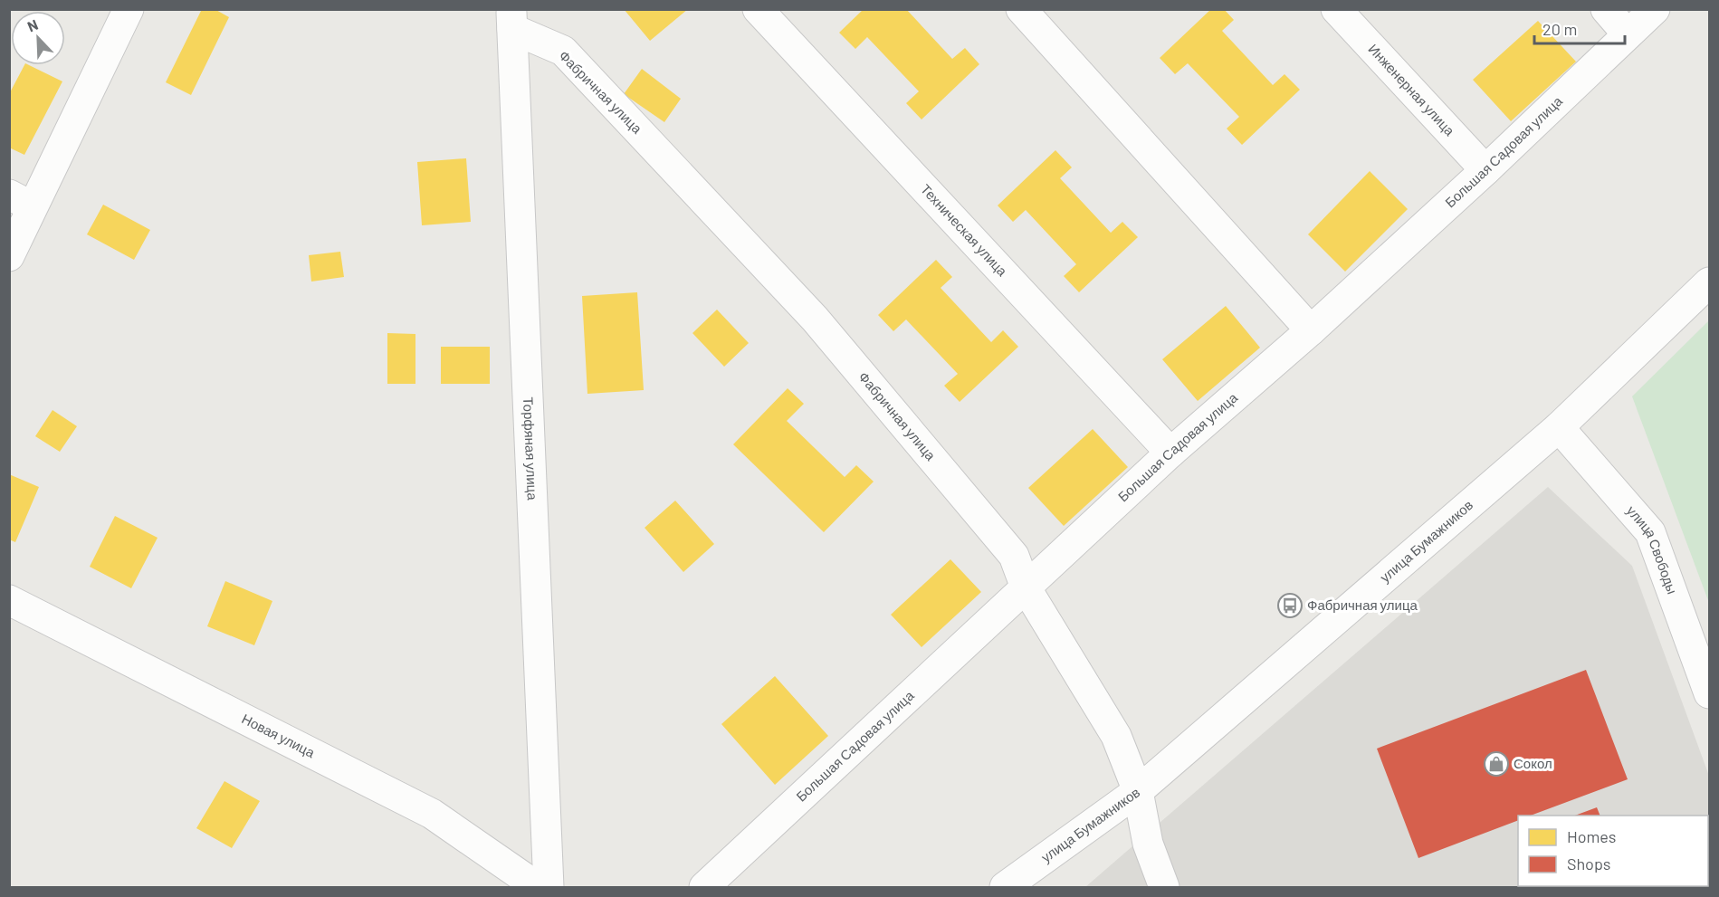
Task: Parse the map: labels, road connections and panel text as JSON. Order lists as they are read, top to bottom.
{
  "streets": {
    "street": [
      "Инженерная улица",
      "Фабричная улица",
      "Большая Садовая улица",
      "Техническая улица",
      "Торфяная улица",
      "улица Бумажников",
      "улица Свободы",
      "Новая улица"
    ]
  },
  "crossings": [
    ["Инженерная улица", "Большая Садовая улица"],
    ["Фабричная улица", "Большая Садовая улица"],
    ["Фабричная улица", "Торфяная улица"],
    ["Фабричная улица", "улица Бумажников"],
    ["Большая Садовая улица", "Техническая улица"],
    ["улица Бумажников", "улица Свободы"]
  ],
  "places": {
    "bus stop": ["Фабричная улица"],
    "shop": ["Сокол"]
  },
  "legend": ["Homes", "Shops"],
  "scale_bar": "20 m",
  "north": "top left"
}
